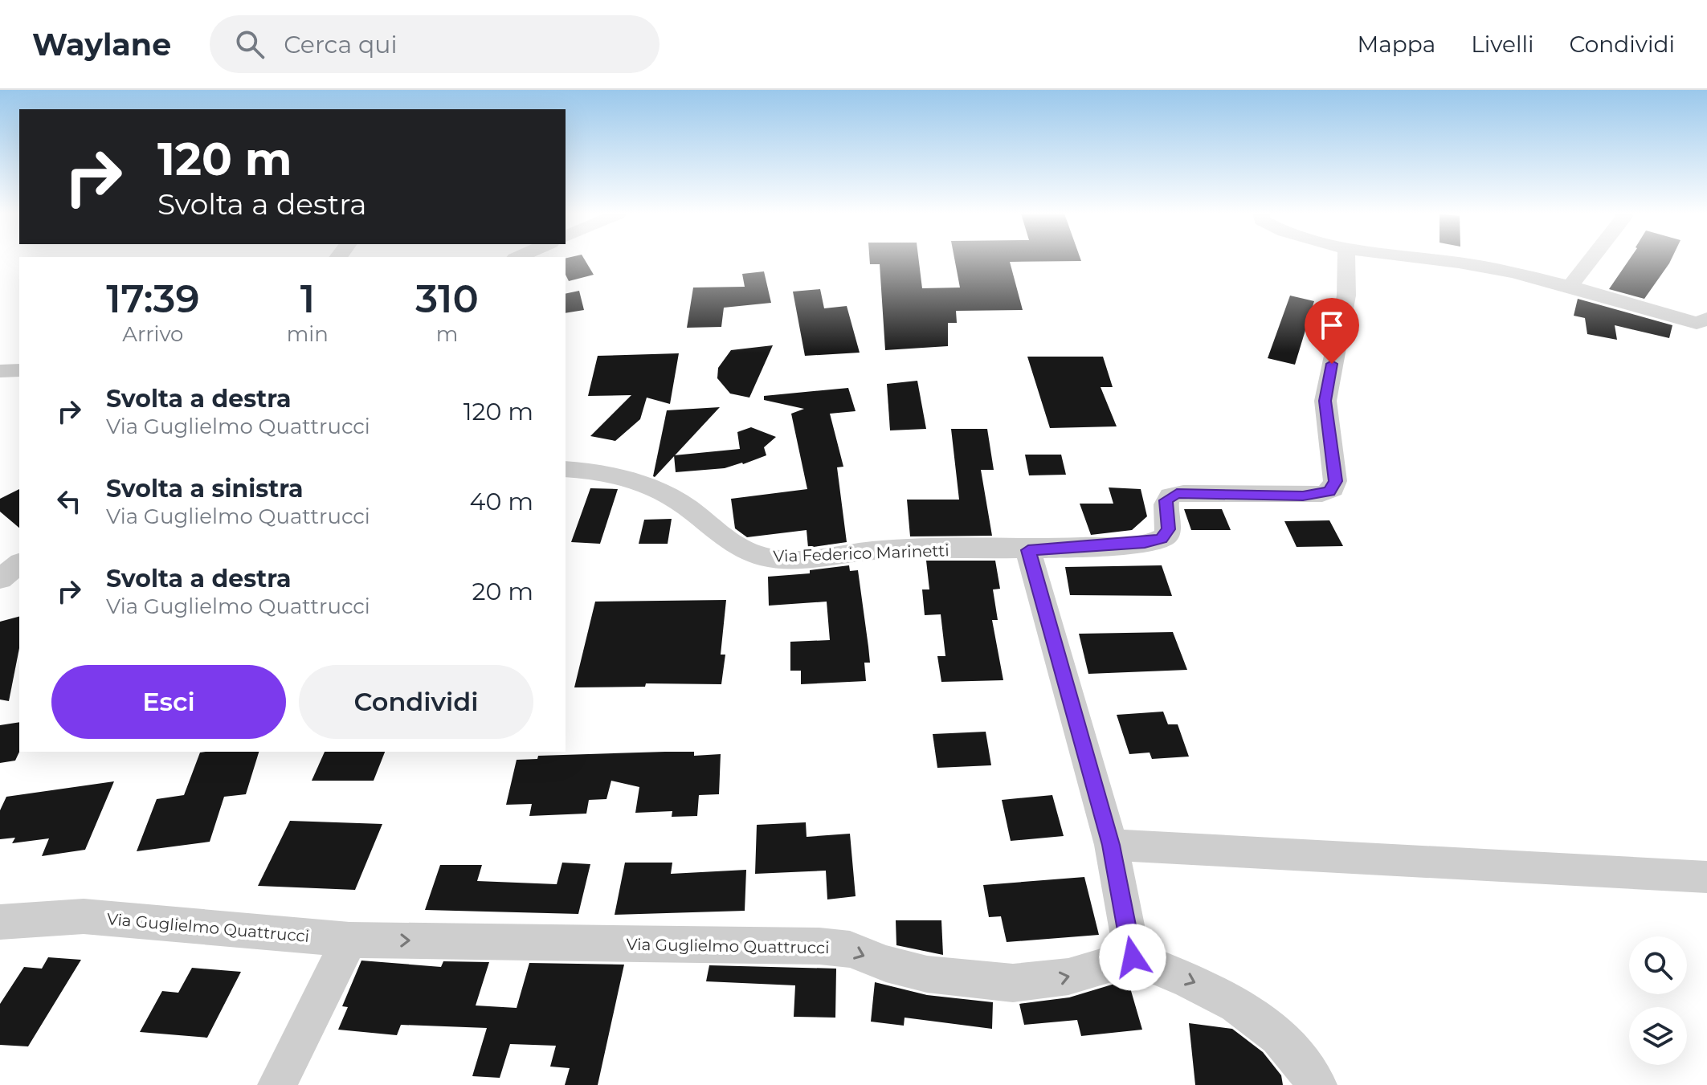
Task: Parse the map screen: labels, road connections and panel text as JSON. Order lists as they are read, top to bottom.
{
  "streets": {
    "street": ["Via Federico Marinetti", "Via Guglielmo Quattrucci"]
  },
  "one_way": ["Via Guglielmo Quattrucci"],
  "page": {
    "header": "Waylane",
    "search": "Cerca qui",
    "nav": ["Mappa", "Livelli", "Condividi"],
    "turn": ["120 m", "Svolta a destra"],
    "eta": [
      "17:39",
      "Arrivo",
      "1",
      "min",
      "310",
      "m"
    ],
    "list": [
      {
        "name": "Svolta a destra",
        "note": "Via Guglielmo Quattrucci",
        "value": "120 m"
      },
      {
        "name": "Svolta a sinistra",
        "note": "Via Guglielmo Quattrucci",
        "value": "40 m"
      },
      {
        "name": "Svolta a destra",
        "note": "Via Guglielmo Quattrucci",
        "value": "20 m"
      }
    ],
    "buttons": ["Esci", "Condividi"]
  }
}
